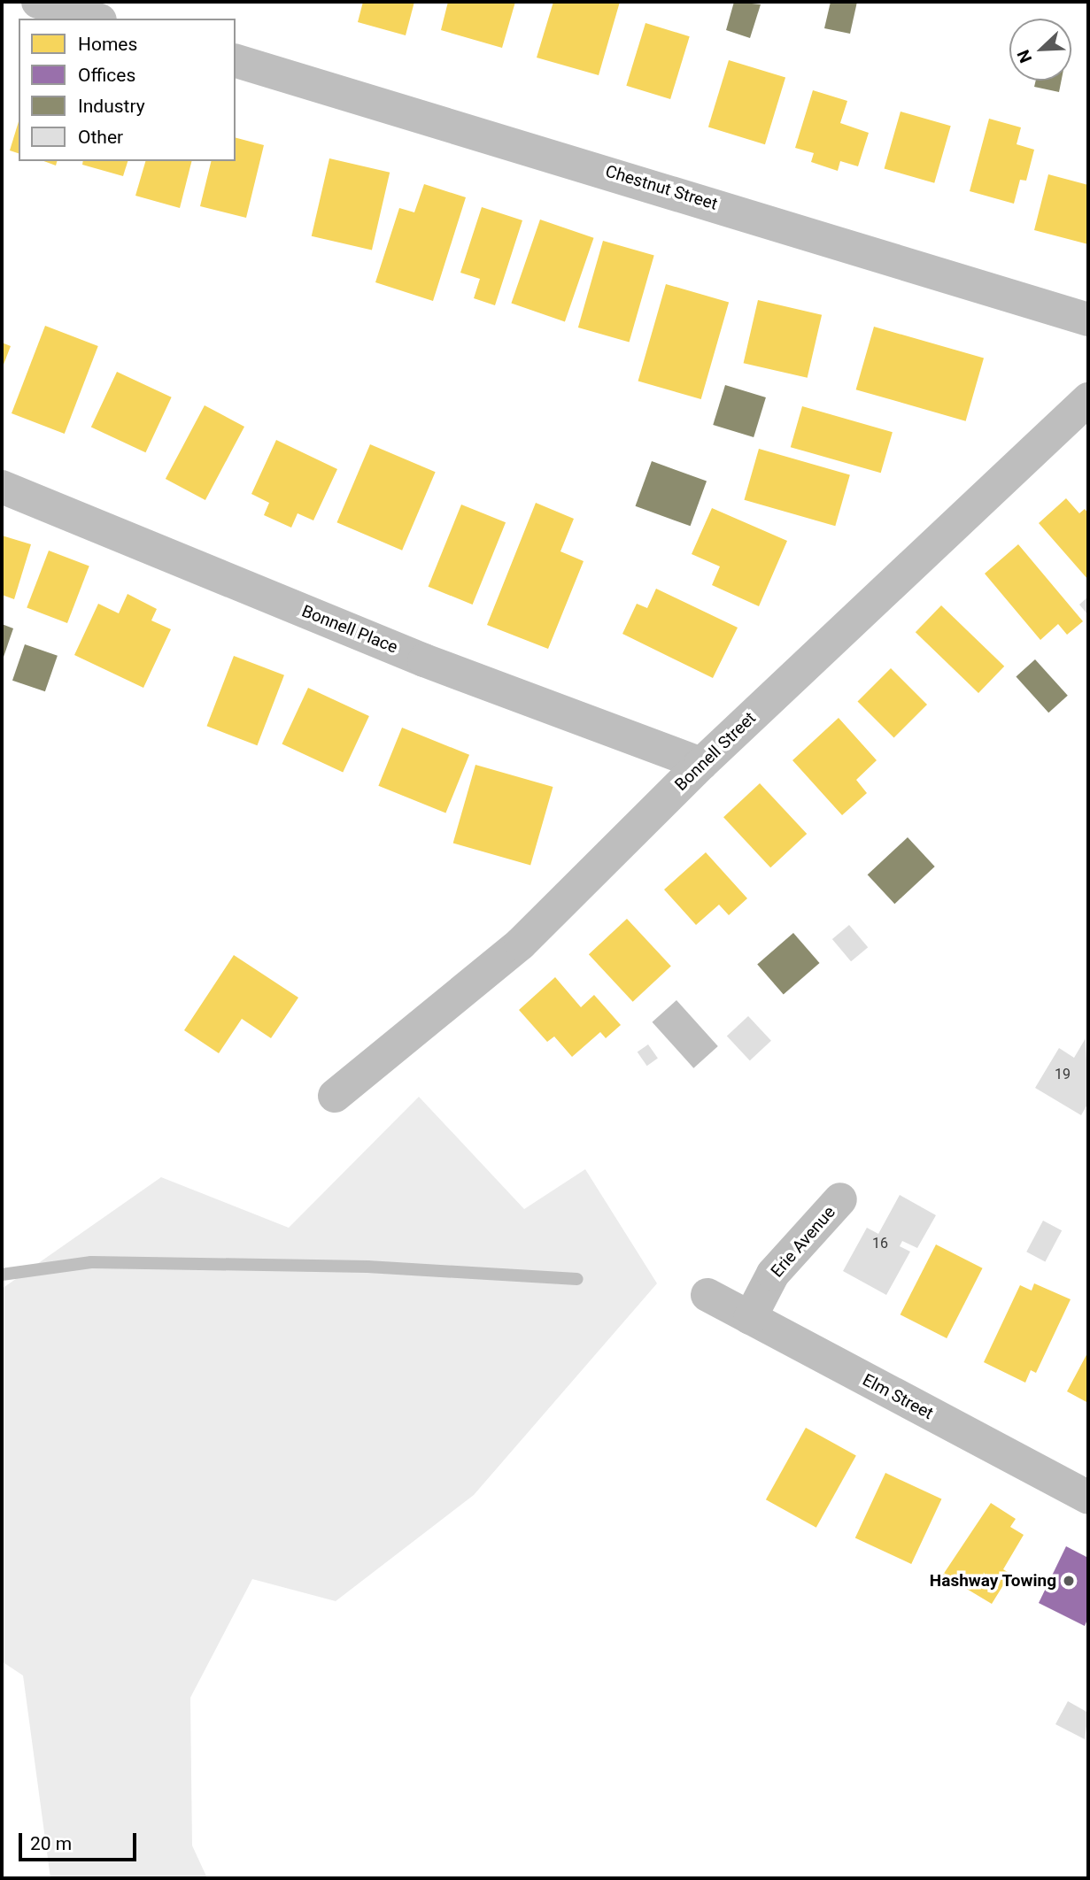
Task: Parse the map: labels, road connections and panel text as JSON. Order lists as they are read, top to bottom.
{
  "streets": {
    "street": [
      "Chestnut Street",
      "Bonnell Place",
      "Bonnell Street",
      "Erie Avenue",
      "Elm Street"
    ]
  },
  "crossings": [
    ["Bonnell Place", "Bonnell Street"],
    ["Erie Avenue", "Elm Street"]
  ],
  "places": ["Hashway Towing"],
  "house_numbers": ["19", "16"],
  "legend": [
    "Homes",
    "Offices",
    "Industry",
    "Other"
  ],
  "scale_bar": "20 m",
  "north": "bottom left"
}
